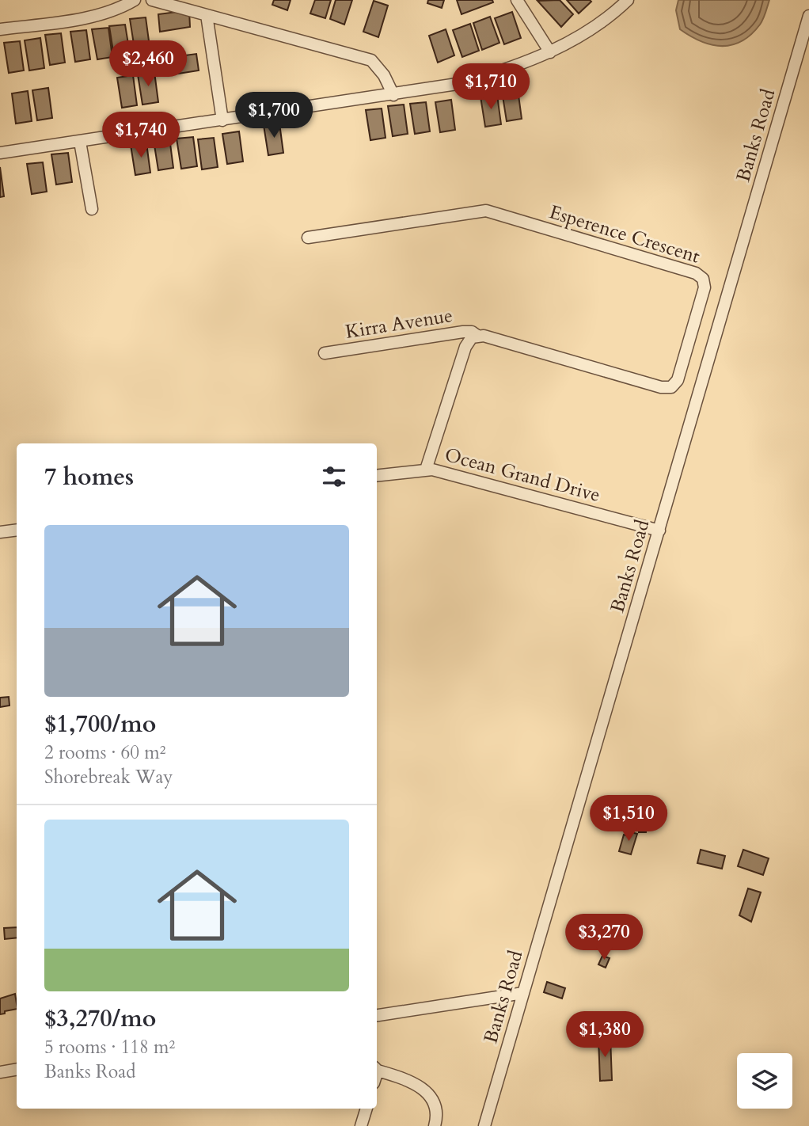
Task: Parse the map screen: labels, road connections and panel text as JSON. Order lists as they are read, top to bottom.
{
  "streets": {
    "street": [
      "Banks Road",
      "Esperence Crescent",
      "Kirra Avenue",
      "Ocean Grand Drive"
    ]
  },
  "crossings": [
    ["Banks Road", "Ocean Grand Drive"],
    ["Esperence Crescent", "Kirra Avenue"]
  ],
  "page": {
    "price": [
      "$2,460",
      "$1,710",
      "$1,700",
      "$1,740",
      "$1,510",
      "$3,270",
      "$1,380"
    ],
    "heading": "7 homes",
    "list": [
      {
        "name": "$1,700/mo",
        "note": "2 rooms · 60 m² · Shorebreak Way"
      },
      {
        "name": "$3,270/mo",
        "note": "5 rooms · 118 m² · Banks Road"
      }
    ]
  }
}
